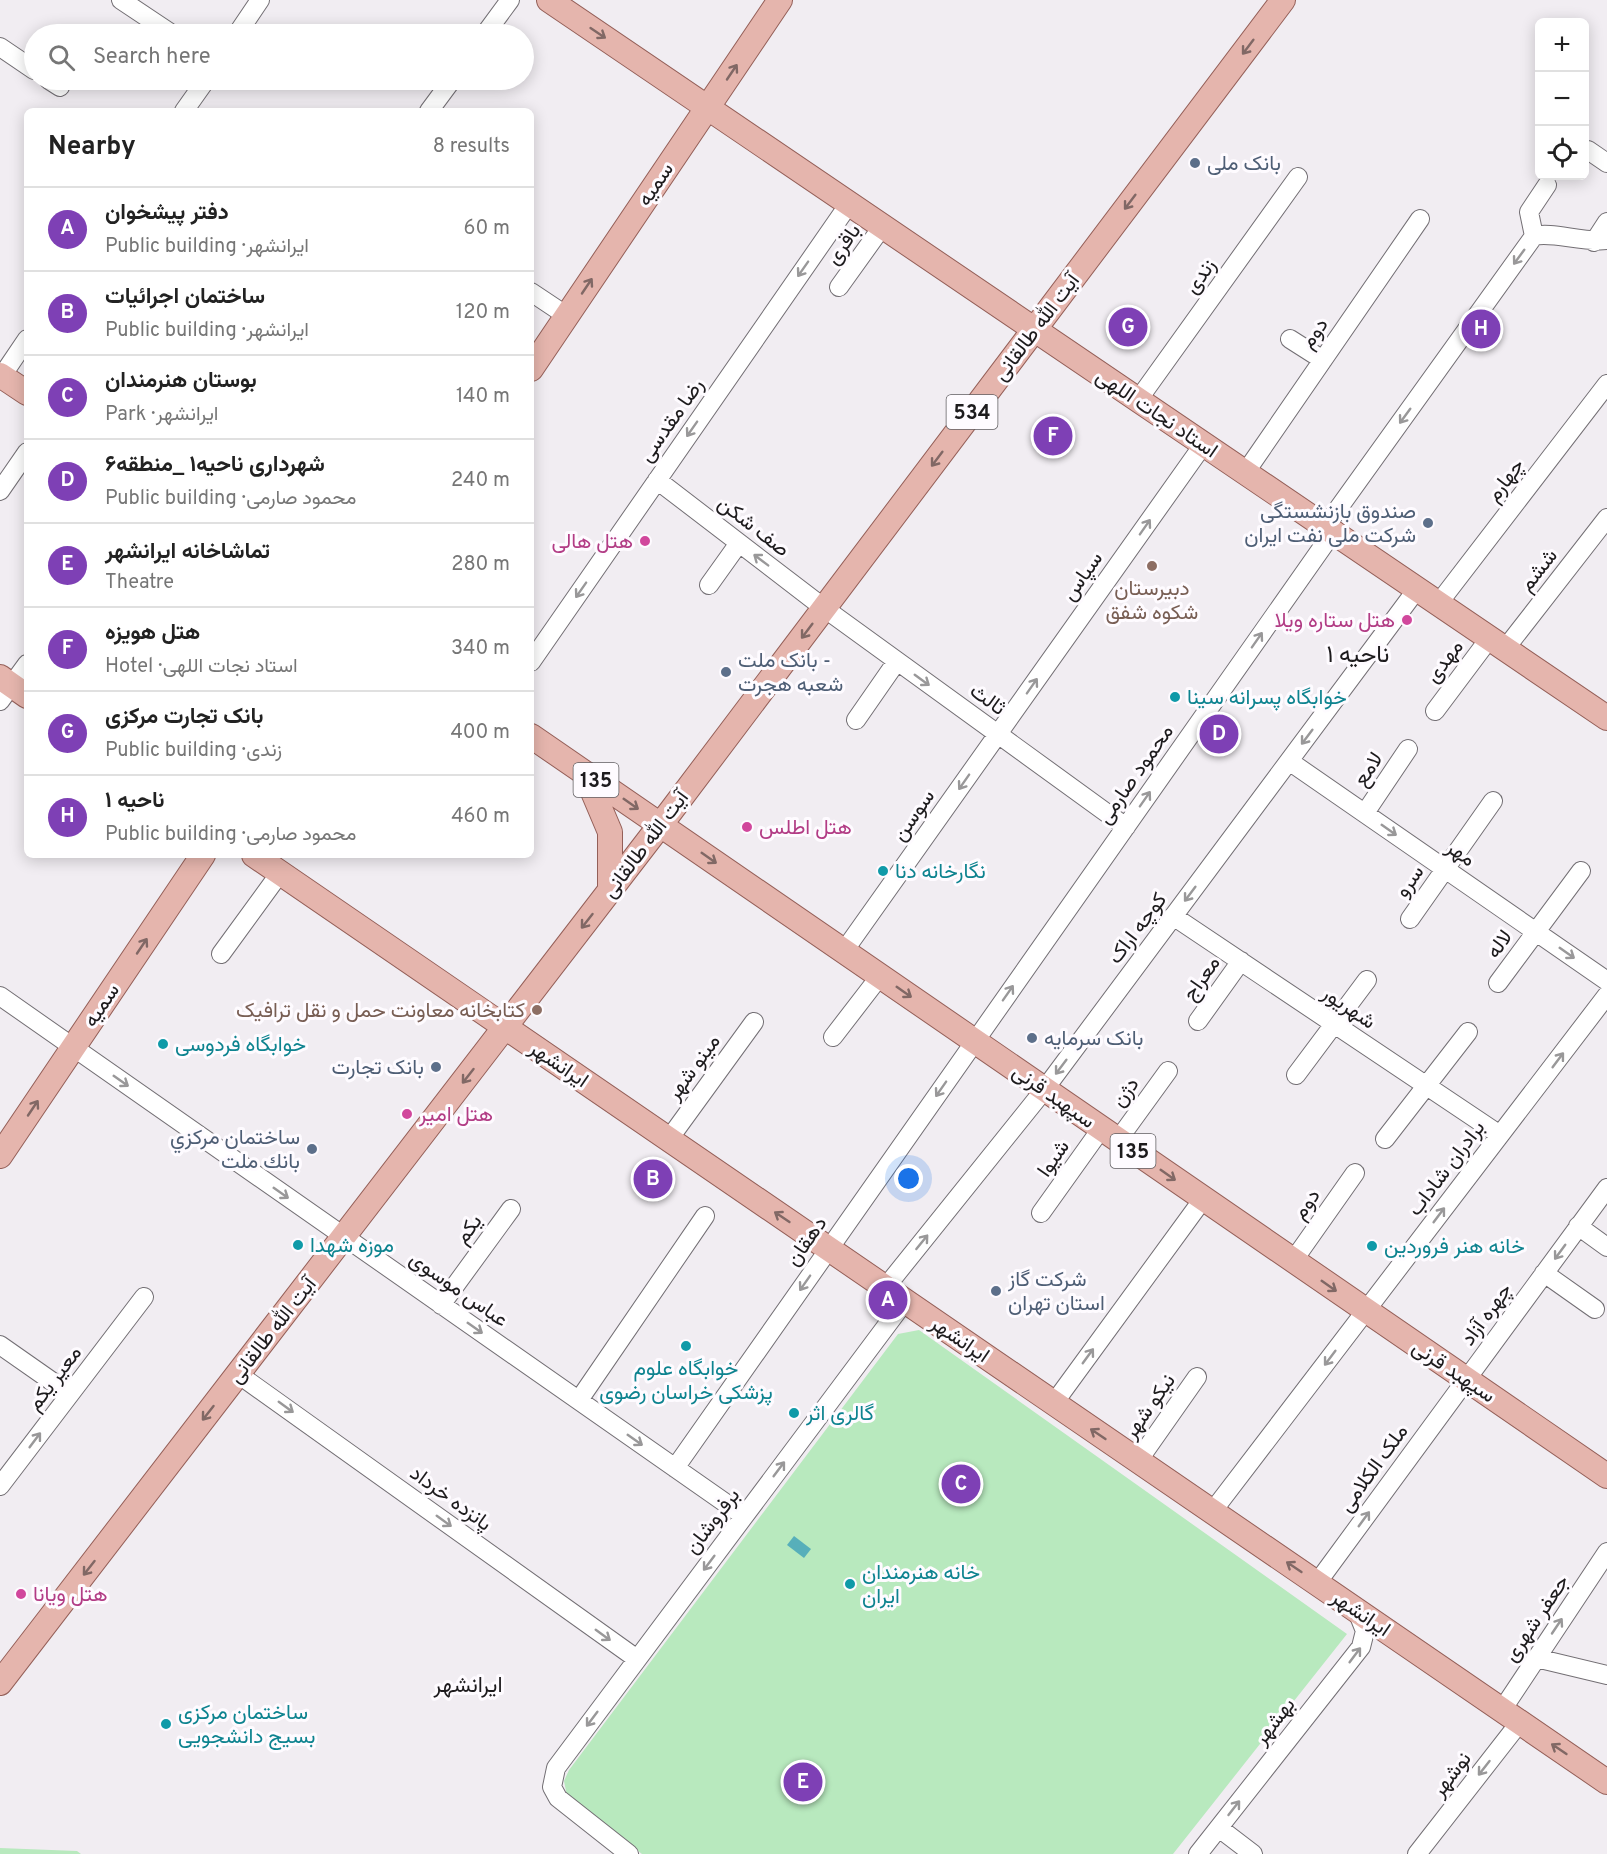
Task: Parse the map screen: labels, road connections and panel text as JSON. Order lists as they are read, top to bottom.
{
  "streets": {
    "main road": [
      "سمیه",
      "آیت الله طالقانی",
      "534",
      "استاد نجات اللهی",
      "135",
      "ایرانشهر",
      "سپهبد قرنی"
    ],
    "street": [
      "باقری",
      "زندی",
      "دوم",
      "رضا مقدسی",
      "چهارم",
      "صف شکن",
      "ششم",
      "سپاس",
      "مهدی",
      "ثالث",
      "لامع",
      "محمود صارمی",
      "سوسن",
      "مهر",
      "سرو",
      "کوچه اراک",
      "لاله",
      "معراج",
      "شهریور",
      "مینو شهر",
      "دژن",
      "شیوا",
      "برادران شاداب",
      "یکم",
      "دهقان",
      "عباس موسوی",
      "چهره آزاد",
      "معیر یکم",
      "نیکو شهر",
      "ملک الکلامی",
      "پانزده خرداد",
      "برفروشان",
      "جعفر شهری",
      "بهشهر",
      "نوشهر"
    ]
  },
  "crossings": [
    ["سمیه", "استاد نجات اللهی"],
    ["سمیه", "عباس موسوی"],
    ["باقری", "استاد نجات اللهی"],
    ["زندی", "استاد نجات اللهی"],
    ["آیت الله طالقانی", "استاد نجات اللهی"],
    ["آیت الله طالقانی", "صف شکن"],
    ["آیت الله طالقانی", "ثالث"],
    ["آیت الله طالقانی", "ایرانشهر"],
    ["آیت الله طالقانی", "سپهبد قرنی"],
    ["آیت الله طالقانی", "عباس موسوی"],
    ["آیت الله طالقانی", "پانزده خرداد"],
    ["دوم", "استاد نجات اللهی"],
    ["دوم", "سپهبد قرنی"],
    ["استاد نجات اللهی", "رضا مقدسی"],
    ["استاد نجات اللهی", "چهارم"],
    ["استاد نجات اللهی", "ششم"],
    ["استاد نجات اللهی", "سپاس"],
    ["استاد نجات اللهی", "مهدی"],
    ["استاد نجات اللهی", "محمود صارمی"],
    ["استاد نجات اللهی", "کوچه اراک"],
    ["رضا مقدسی", "صف شکن"],
    ["صف شکن", "ثالث"],
    ["ششم", "مهدی"],
    ["سپاس", "ثالث"],
    ["سپاس", "سوسن"],
    ["ثالث", "محمود صارمی"],
    ["ثالث", "سوسن"],
    ["لامع", "مهر"],
    ["محمود صارمی", "سپهبد قرنی"],
    ["محمود صارمی", "دهقان"],
    ["سوسن", "سپهبد قرنی"],
    ["مهر", "سرو"],
    ["مهر", "کوچه اراک"],
    ["مهر", "لاله"],
    ["کوچه اراک", "شهریور"],
    ["کوچه اراک", "ایرانشهر"],
    ["کوچه اراک", "سپهبد قرنی"],
    ["کوچه اراک", "برفروشان"],
    ["معراج", "شهریور"],
    ["شهریور", "برادران شاداب"],
    ["ایرانشهر", "مینو شهر"],
    ["ایرانشهر", "برادران شاداب"],
    ["ایرانشهر", "دهقان"],
    ["ایرانشهر", "نیکو شهر"],
    ["ایرانشهر", "ملک الکلامی"],
    ["ایرانشهر", "برفروشان"],
    ["ایرانشهر", "جعفر شهری"],
    ["ایرانشهر", "بهشهر"],
    ["ایرانشهر", "نوشهر"],
    ["دژن", "سپهبد قرنی"],
    ["دژن", "شیوا"],
    ["سپهبد قرنی", "شیوا"],
    ["سپهبد قرنی", "برادران شاداب"],
    ["سپهبد قرنی", "دهقان"],
    ["سپهبد قرنی", "چهره آزاد"],
    ["سپهبد قرنی", "ملک الکلامی"],
    ["یکم", "عباس موسوی"],
    ["دهقان", "عباس موسوی"],
    ["عباس موسوی", "برفروشان"],
    ["چهره آزاد", "ملک الکلامی"],
    ["پانزده خرداد", "برفروشان"],
    ["جعفر شهری", "نوشهر"]
  ],
  "one_way": [
    "سمیه",
    "آیت الله طالقانی",
    "رضا مقدسی",
    "صف شکن",
    "سپاس",
    "سوسن",
    "مهر",
    "سپهبد قرنی",
    "عباس موسوی",
    "معیر یکم",
    "ملک الکلامی",
    "پانزده خرداد",
    "جعفر شهری",
    "بهشهر",
    "نوشهر"
  ],
  "districts": ["ناحیه ۱", "ایرانشهر"],
  "places": [
    "بانک ملی",
    "صندوق بازنشستگی شرکت ملی نفت ایران",
    "هتل هالی",
    "دبیرستان شکوه شفق",
    "هتل ستاره ویلا",
    "بانک ملت - شعبه هجرت",
    "خوابگاه پسرانه سینا",
    "هتل اطلس",
    "نگارخانه دنا",
    "کتابخانه معاونت حمل و نقل ترافیک",
    "بانک سرمایه",
    "خوابگاه فردوسی",
    "بانک تجارت",
    "هتل امیر",
    "ساختمان مركزي بانك ملت",
    "موزه شهدا",
    "خانه هنر فروردین",
    "شرکت گاز استان تهران",
    "خوابگاه علوم پزشکی خراسان رضوی",
    "گالری اثر",
    "خانه هنرمندان ایران",
    "هتل ویانا",
    "ساختمان مرکزی بسیج دانشجویی"
  ],
  "page": {
    "map_buttons": ["+", "−"],
    "search": "Search here",
    "heading": ["Nearby", "8 results"],
    "list": [
      {
        "mark": "A",
        "name": "دفتر پیشخوان",
        "note": "Public building · ایرانشهر",
        "value": "60 m"
      },
      {
        "mark": "B",
        "name": "ساختمان اجرائیات",
        "note": "Public building · ایرانشهر",
        "value": "120 m"
      },
      {
        "mark": "C",
        "name": "بوستان هنرمندان",
        "note": "Park · ایرانشهر",
        "value": "140 m"
      },
      {
        "mark": "D",
        "name": "شهرداری ناحیه۱ _منطقه۶",
        "note": "Public building · محمود صارمی",
        "value": "240 m"
      },
      {
        "mark": "E",
        "name": "تماشاخانه ایرانشهر",
        "note": "Theatre",
        "value": "280 m"
      },
      {
        "mark": "F",
        "name": "هتل هویزه",
        "note": "Hotel · استاد نجات اللهی",
        "value": "340 m"
      },
      {
        "mark": "G",
        "name": "بانک تجارت مرکزی",
        "note": "Public building · زندی",
        "value": "400 m"
      },
      {
        "mark": "H",
        "name": "ناحیه ۱",
        "note": "Public building · محمود صارمی",
        "value": "460 m"
      }
    ],
    "pins": [
      "G",
      "H",
      "F",
      "D",
      "B",
      "A",
      "C",
      "E"
    ]
  }
}
